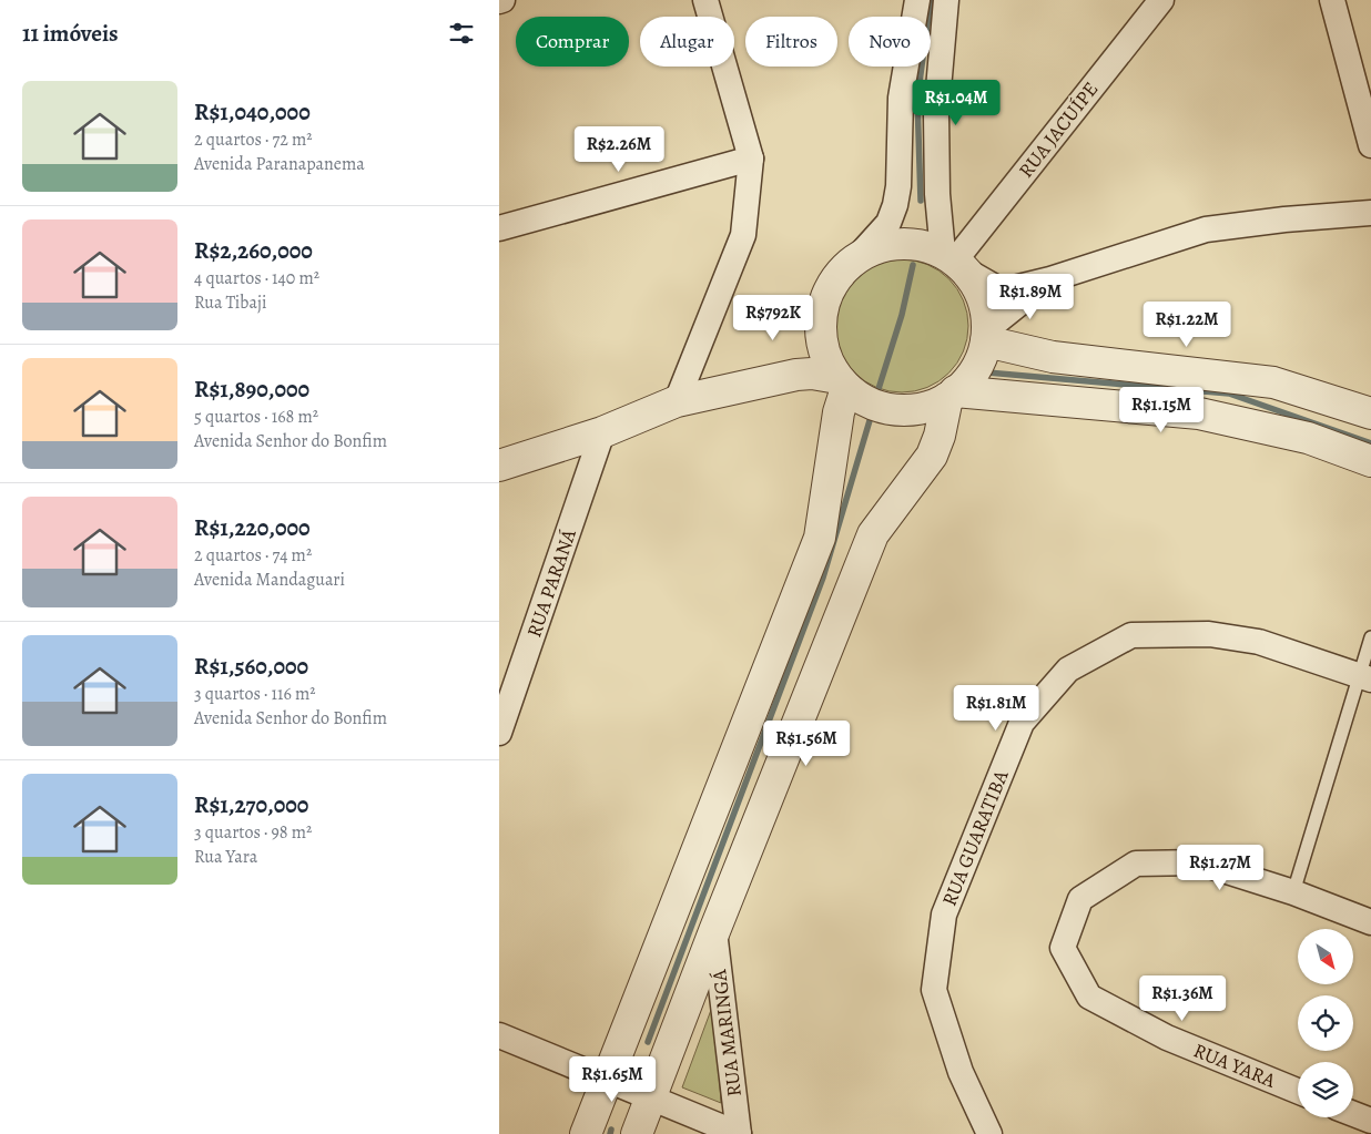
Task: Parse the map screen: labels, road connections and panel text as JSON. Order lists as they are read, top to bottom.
{
  "streets": {
    "street": [
      "RUA JACUÍPE",
      "RUA PARANÁ",
      "RUA GUARATIBA",
      "RUA MARINGÁ",
      "RUA YARA"
    ]
  },
  "north": "bottom right",
  "page": {
    "heading": "11 imóveis",
    "chip": [
      "Comprar",
      "Alugar",
      "Filtros",
      "Novo"
    ],
    "list": [
      {
        "name": "R$1,040,000",
        "note": "2 quartos · 72 m² · Avenida Paranapanema"
      },
      {
        "name": "R$2,260,000",
        "note": "4 quartos · 140 m² · Rua Tibaji"
      },
      {
        "name": "R$1,890,000",
        "note": "5 quartos · 168 m² · Avenida Senhor do Bonfim"
      },
      {
        "name": "R$1,220,000",
        "note": "2 quartos · 74 m² · Avenida Mandaguari"
      },
      {
        "name": "R$1,560,000",
        "note": "3 quartos · 116 m² · Avenida Senhor do Bonfim"
      },
      {
        "name": "R$1,270,000",
        "note": "3 quartos · 98 m² · Rua Yara"
      }
    ],
    "price": [
      "R$1.04M",
      "R$2.26M",
      "R$1.89M",
      "R$792K",
      "R$1.22M",
      "R$1.15M",
      "R$1.81M",
      "R$1.56M",
      "R$1.27M",
      "R$1.36M",
      "R$1.65M"
    ]
  }
}
